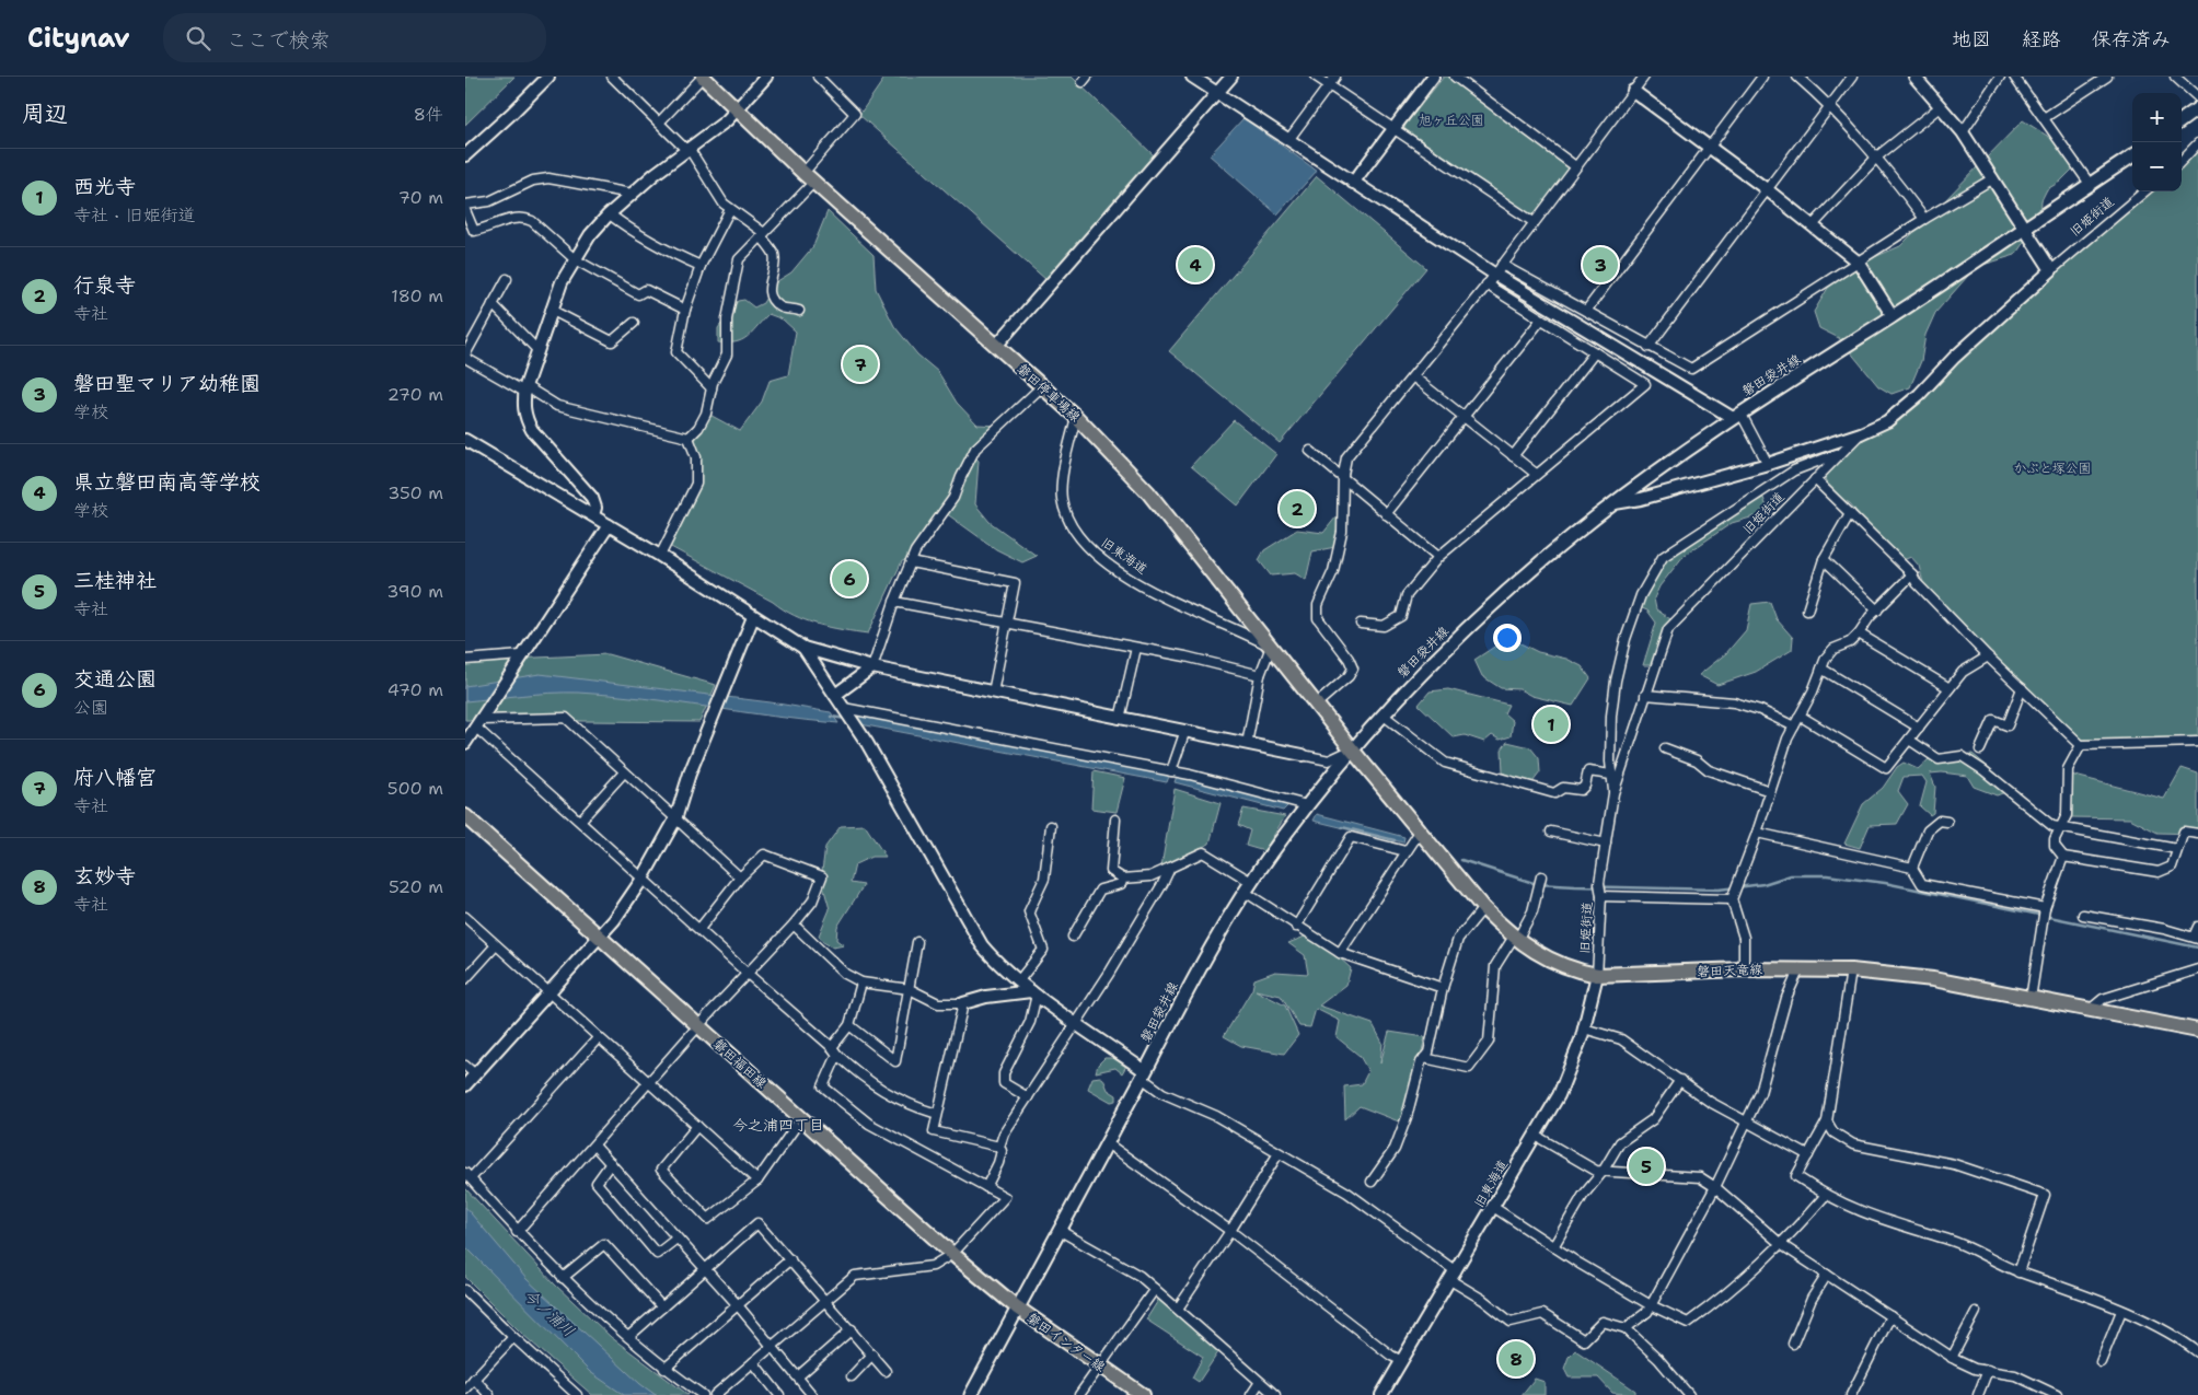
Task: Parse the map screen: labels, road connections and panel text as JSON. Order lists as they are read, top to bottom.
{
  "streets": {
    "main road": [
      "磐田袋井線",
      "磐田停車場線",
      "磐田天竜線",
      "磐田福田線",
      "磐田インター線"
    ],
    "street": ["旧姫街道", "旧東海道"]
  },
  "crossings": [
    ["旧姫街道", "旧東海道"],
    ["旧姫街道", "磐田天竜線"],
    ["磐田袋井線", "磐田停車場線"],
    ["磐田袋井線", "磐田天竜線"],
    ["磐田袋井線", "磐田福田線"],
    ["磐田袋井線", "磐田インター線"],
    ["磐田停車場線", "旧東海道"],
    ["磐田停車場線", "磐田天竜線"],
    ["旧東海道", "磐田天竜線"],
    ["磐田福田線", "磐田インター線"]
  ],
  "districts": ["今之浦四丁目"],
  "water": ["今ノ浦川"],
  "parks": ["旭ヶ丘公園", "かぶと塚公園"],
  "page": {
    "header": "Citynav",
    "search": "ここで検索",
    "nav": ["地図", "経路", "保存済み"],
    "heading": ["周辺", "8件"],
    "map_buttons": ["+", "−"],
    "list": [
      {
        "mark": "1",
        "name": "西光寺",
        "note": "寺社 · 旧姫街道",
        "value": "70 m"
      },
      {
        "mark": "2",
        "name": "行泉寺",
        "note": "寺社",
        "value": "180 m"
      },
      {
        "mark": "3",
        "name": "磐田聖マリア幼稚園",
        "note": "学校",
        "value": "270 m"
      },
      {
        "mark": "4",
        "name": "県立磐田南高等学校",
        "note": "学校",
        "value": "350 m"
      },
      {
        "mark": "5",
        "name": "三桂神社",
        "note": "寺社",
        "value": "390 m"
      },
      {
        "mark": "6",
        "name": "交通公園",
        "note": "公園",
        "value": "470 m"
      },
      {
        "mark": "7",
        "name": "府八幡宮",
        "note": "寺社",
        "value": "500 m"
      },
      {
        "mark": "8",
        "name": "玄妙寺",
        "note": "寺社",
        "value": "520 m"
      }
    ],
    "pins": [
      "3",
      "4",
      "7",
      "2",
      "6",
      "1",
      "5",
      "8"
    ]
  }
}
